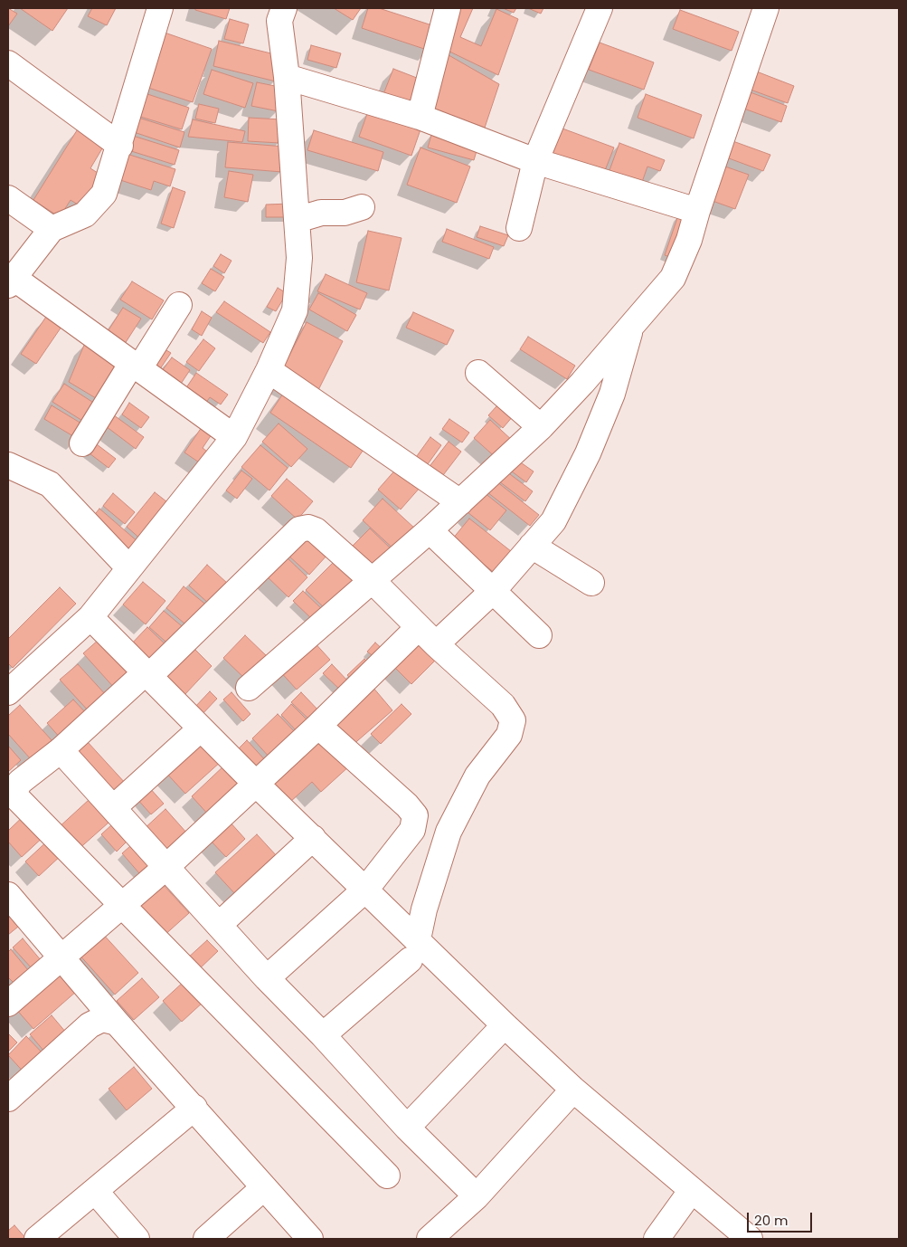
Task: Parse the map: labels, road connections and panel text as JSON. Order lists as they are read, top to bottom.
{
  "scale_bar": "20 m"
}
